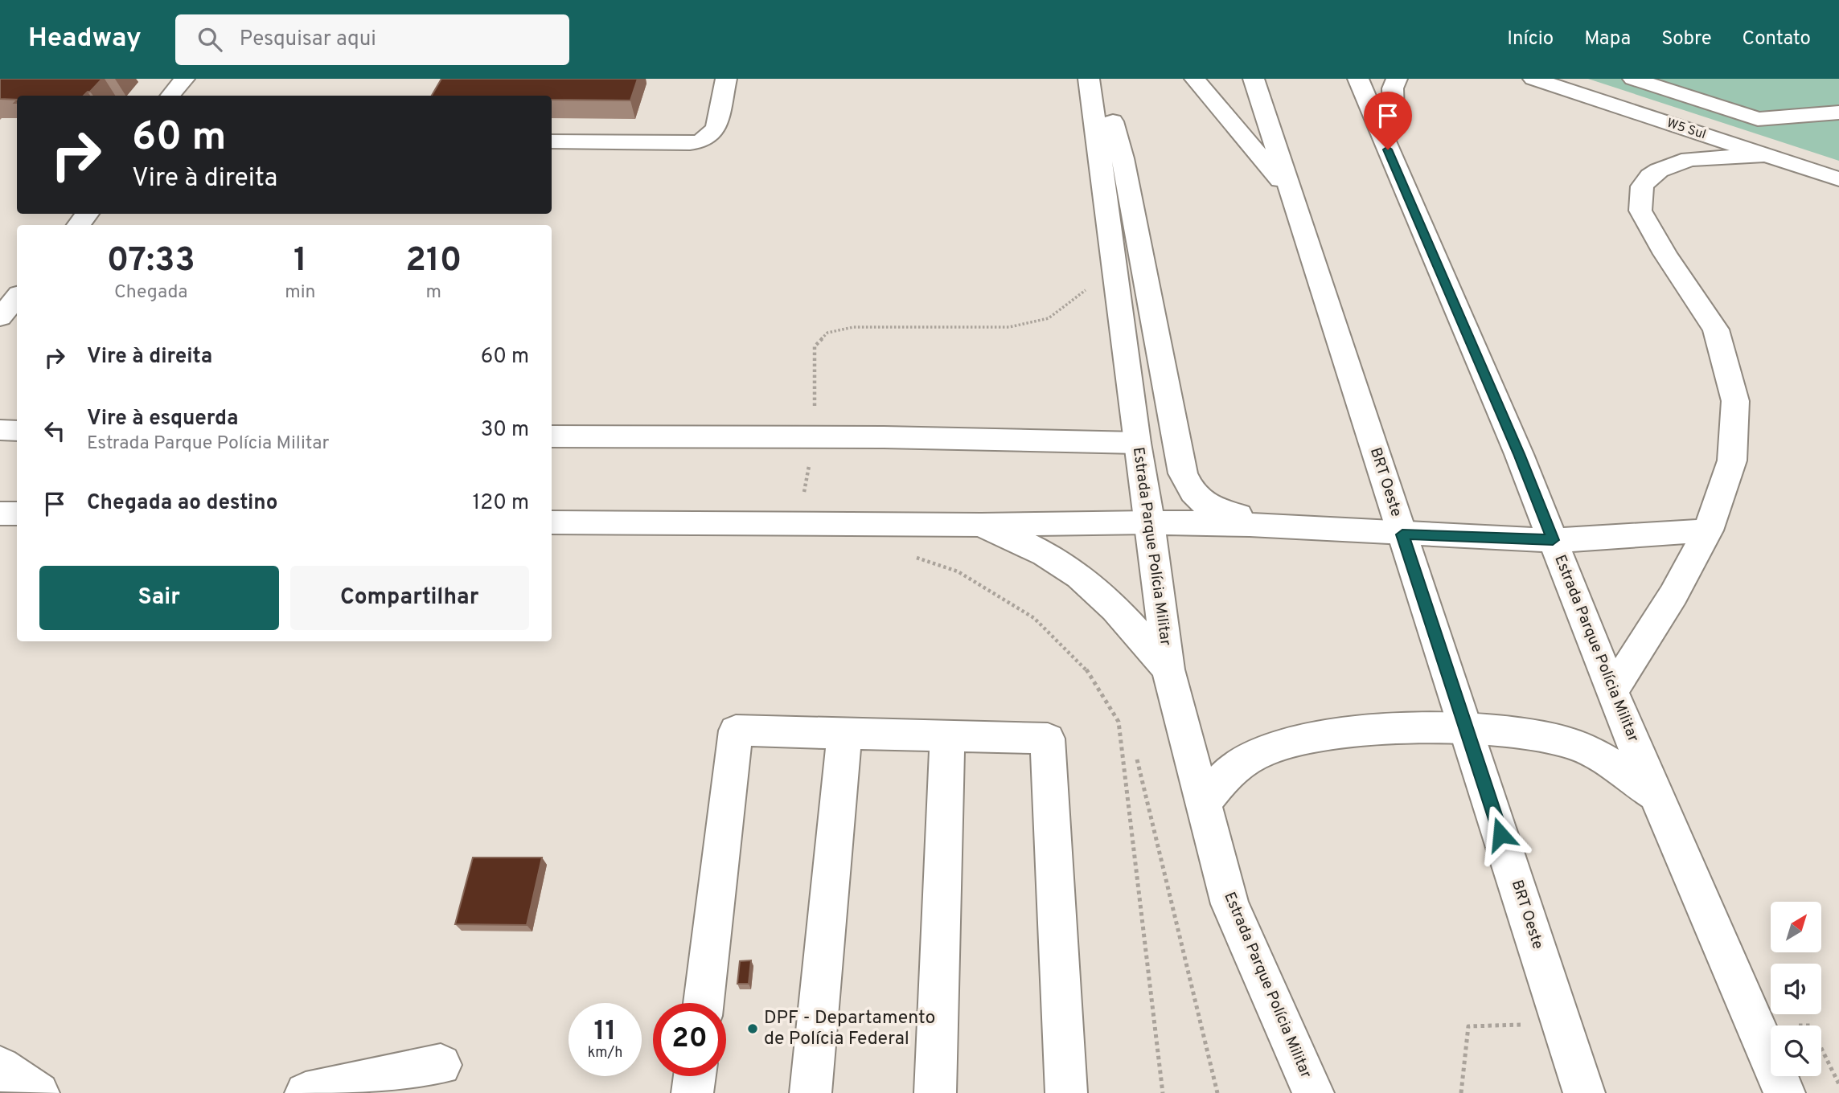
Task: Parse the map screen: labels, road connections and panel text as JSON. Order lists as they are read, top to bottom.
{
  "streets": {
    "main road": ["W5 Sul", "BRT Oeste", "Estrada Parque Polícia Militar"]
  },
  "places": ["DPF - Departamento de Polícia Federal"],
  "north": "top right",
  "page": {
    "header": "Headway",
    "search": "Pesquisar aqui",
    "nav": [
      "Início",
      "Mapa",
      "Sobre",
      "Contato"
    ],
    "turn": ["60 m", "Vire à direita"],
    "eta": [
      "07:33",
      "Chegada",
      "1",
      "min",
      "210",
      "m"
    ],
    "list": [
      {
        "name": "Vire à direita",
        "value": "60 m"
      },
      {
        "name": "Vire à esquerda",
        "note": "Estrada Parque Polícia Militar",
        "value": "30 m"
      },
      {
        "name": "Chegada ao destino",
        "value": "120 m"
      }
    ],
    "buttons": ["Sair", "Compartilhar"],
    "speed": "11 km/h",
    "limit": "20"
  }
}
